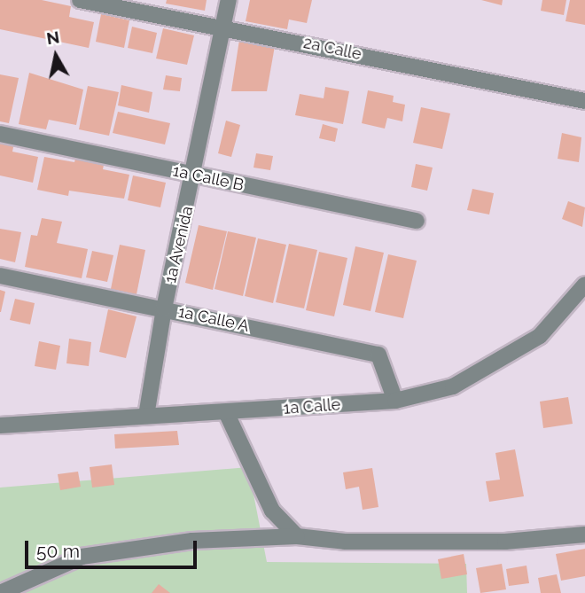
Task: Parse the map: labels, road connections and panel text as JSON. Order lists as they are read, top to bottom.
{
  "streets": {
    "street": [
      "2a Calle",
      "1a Calle B",
      "1a Avenida",
      "1a Calle A",
      "1a Calle"
    ]
  },
  "crossings": [
    ["2a Calle", "1a Avenida"],
    ["1a Calle B", "1a Avenida"],
    ["1a Avenida", "1a Calle A"],
    ["1a Avenida", "1a Calle"],
    ["1a Calle A", "1a Calle"]
  ],
  "scale_bar": "50 m",
  "north": "top"
}
